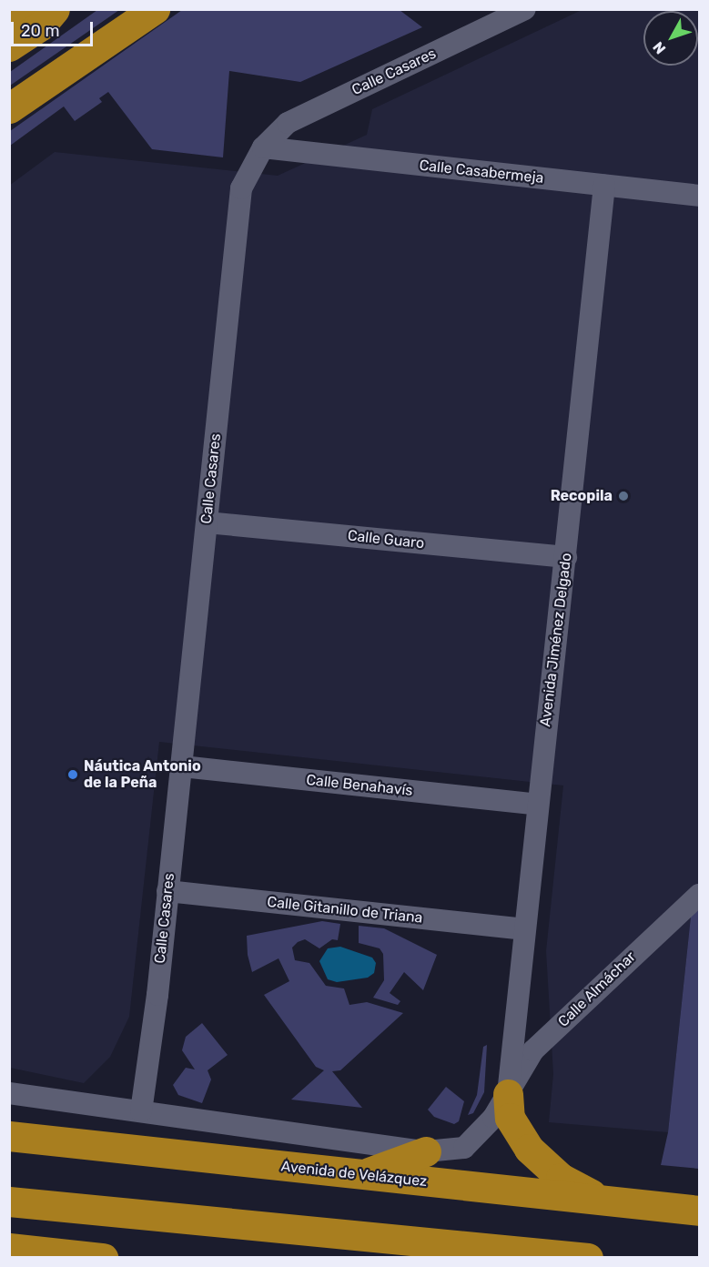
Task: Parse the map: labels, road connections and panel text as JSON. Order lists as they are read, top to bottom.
{
  "streets": {
    "highway": ["Avenida de Velázquez"],
    "street": [
      "Calle Casares",
      "Calle Casabermeja",
      "Calle Guaro",
      "Avenida Jiménez Delgado",
      "Calle Benahavís",
      "Calle Gitanillo de Triana",
      "Calle Almáchar"
    ]
  },
  "crossings": [
    ["Calle Casares", "Calle Casabermeja"],
    ["Calle Casares", "Calle Guaro"],
    ["Calle Casares", "Calle Benahavís"],
    ["Calle Casares", "Calle Gitanillo de Triana"],
    ["Calle Casares", "Calle Almáchar"],
    ["Calle Casabermeja", "Avenida Jiménez Delgado"],
    ["Calle Guaro", "Avenida Jiménez Delgado"],
    ["Avenida Jiménez Delgado", "Calle Benahavís"],
    ["Avenida Jiménez Delgado", "Calle Gitanillo de Triana"],
    ["Avenida Jiménez Delgado", "Calle Almáchar"]
  ],
  "places": ["Recopila", "Náutica Antonio de la Peña"],
  "scale_bar": "20 m",
  "north": "bottom left"
}
